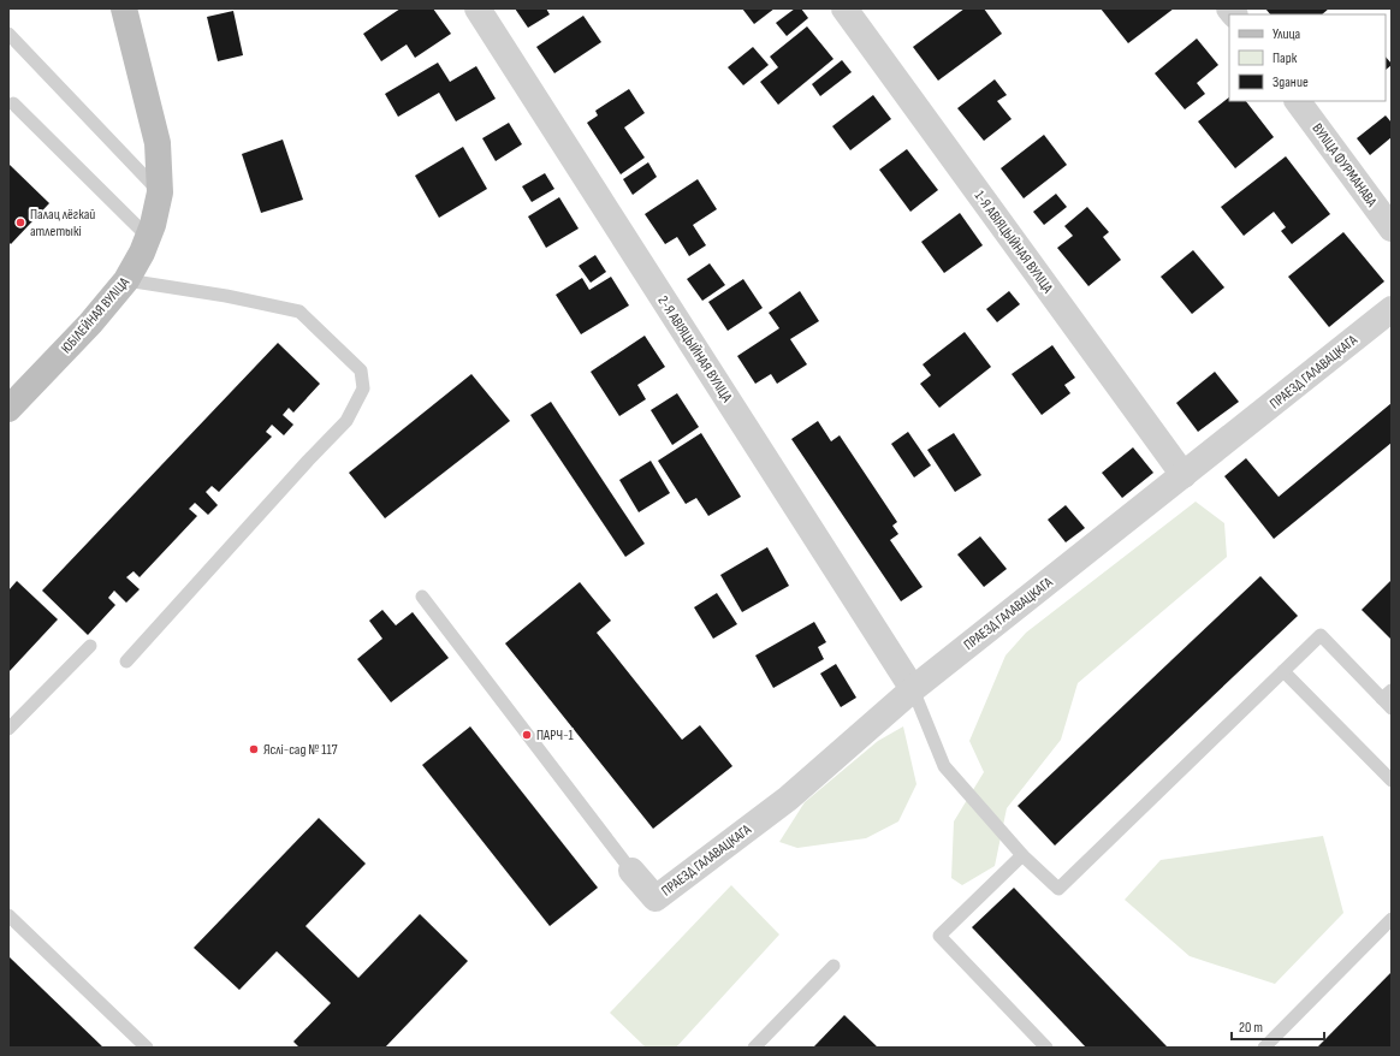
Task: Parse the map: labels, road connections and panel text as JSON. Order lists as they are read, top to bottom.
{
  "streets": {
    "street": [
      "ВУЛІЦА ФУРМАНАВА",
      "1-Я АВІЯЦЫЙНАЯ ВУЛІЦА",
      "ЮБІЛЕЙНАЯ ВУЛІЦА",
      "2-Я АВІЯЦЫЙНАЯ ВУЛІЦА",
      "ПРАЕЗД ГАЛАВАЦКАГА"
    ]
  },
  "crossings": [
    ["1-Я АВІЯЦЫЙНАЯ ВУЛІЦА", "ПРАЕЗД ГАЛАВАЦКАГА"],
    ["2-Я АВІЯЦЫЙНАЯ ВУЛІЦА", "ПРАЕЗД ГАЛАВАЦКАГА"]
  ],
  "places": ["Палац лёгкай атлетыкі", "ПАРЧ-1", "Яслі-сад № 117"],
  "legend": ["Улица", "Парк", "Здание"],
  "scale_bar": "20 m"
}
